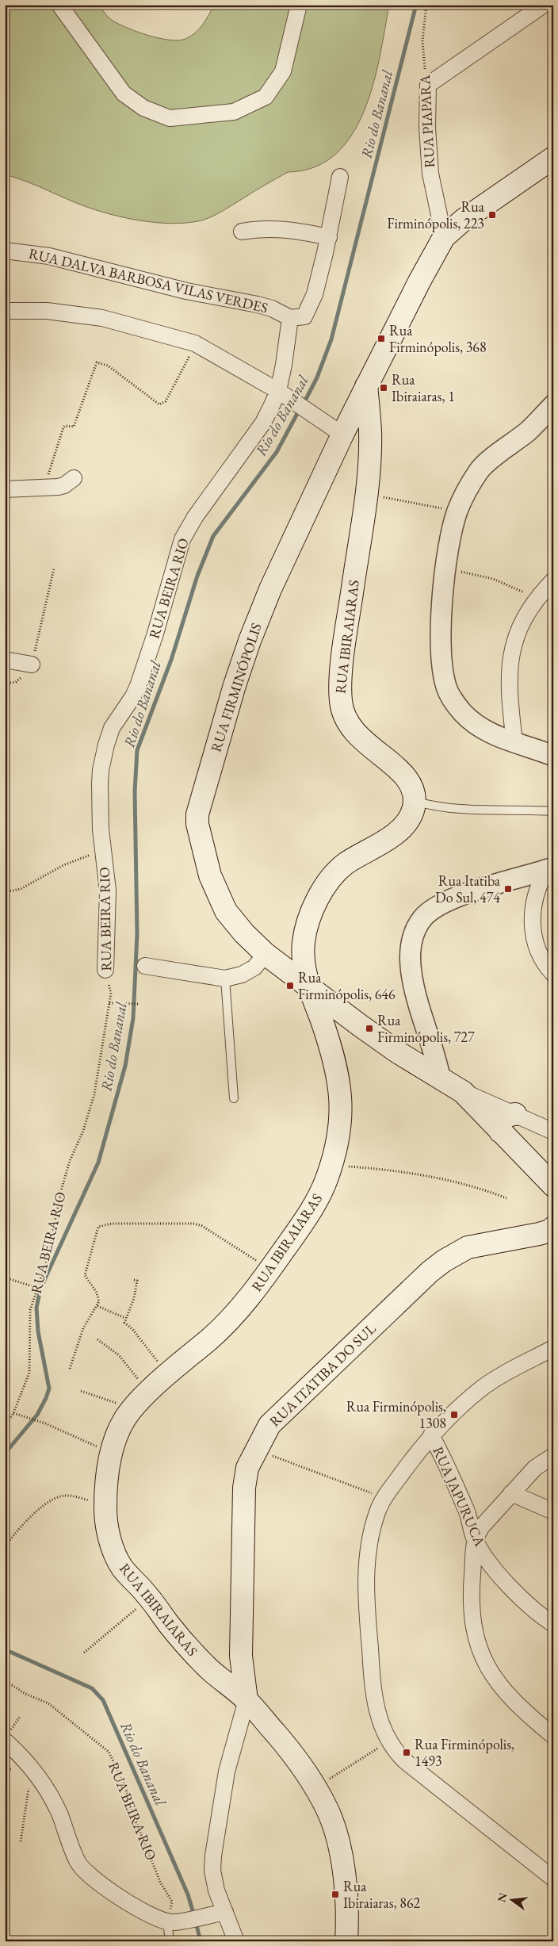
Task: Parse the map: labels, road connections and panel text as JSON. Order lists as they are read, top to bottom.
{
  "streets": {
    "main road": ["RUA IBIRAIARAS", "RUA FIRMINÓPOLIS", "RUA ITATIBA DO SUL"],
    "street": [
      "RUA PIAPARA",
      "RUA DALVA BARBOSA VILAS VERDES",
      "RUA BEIRA RIO",
      "RUA JAPURUCA"
    ]
  },
  "crossings": [
    ["RUA PIAPARA", "RUA FIRMINÓPOLIS"],
    ["RUA DALVA BARBOSA VILAS VERDES", "RUA BEIRA RIO"],
    ["RUA IBIRAIARAS", "RUA FIRMINÓPOLIS"],
    ["RUA IBIRAIARAS", "RUA ITATIBA DO SUL"]
  ],
  "water": ["Rio do Bananal"],
  "places": {
    "transit": [
      "Rua Firminópolis, 223",
      "Rua Firminópolis, 368",
      "Rua Ibiraiaras, 1",
      "Rua Itatiba Do Sul, 474",
      "Rua Firminópolis, 646",
      "Rua Firminópolis, 727",
      "Rua Firminópolis, 1308",
      "Rua Firminópolis, 1493",
      "Rua Ibiraiaras, 862"
    ]
  },
  "north": "left"
}
